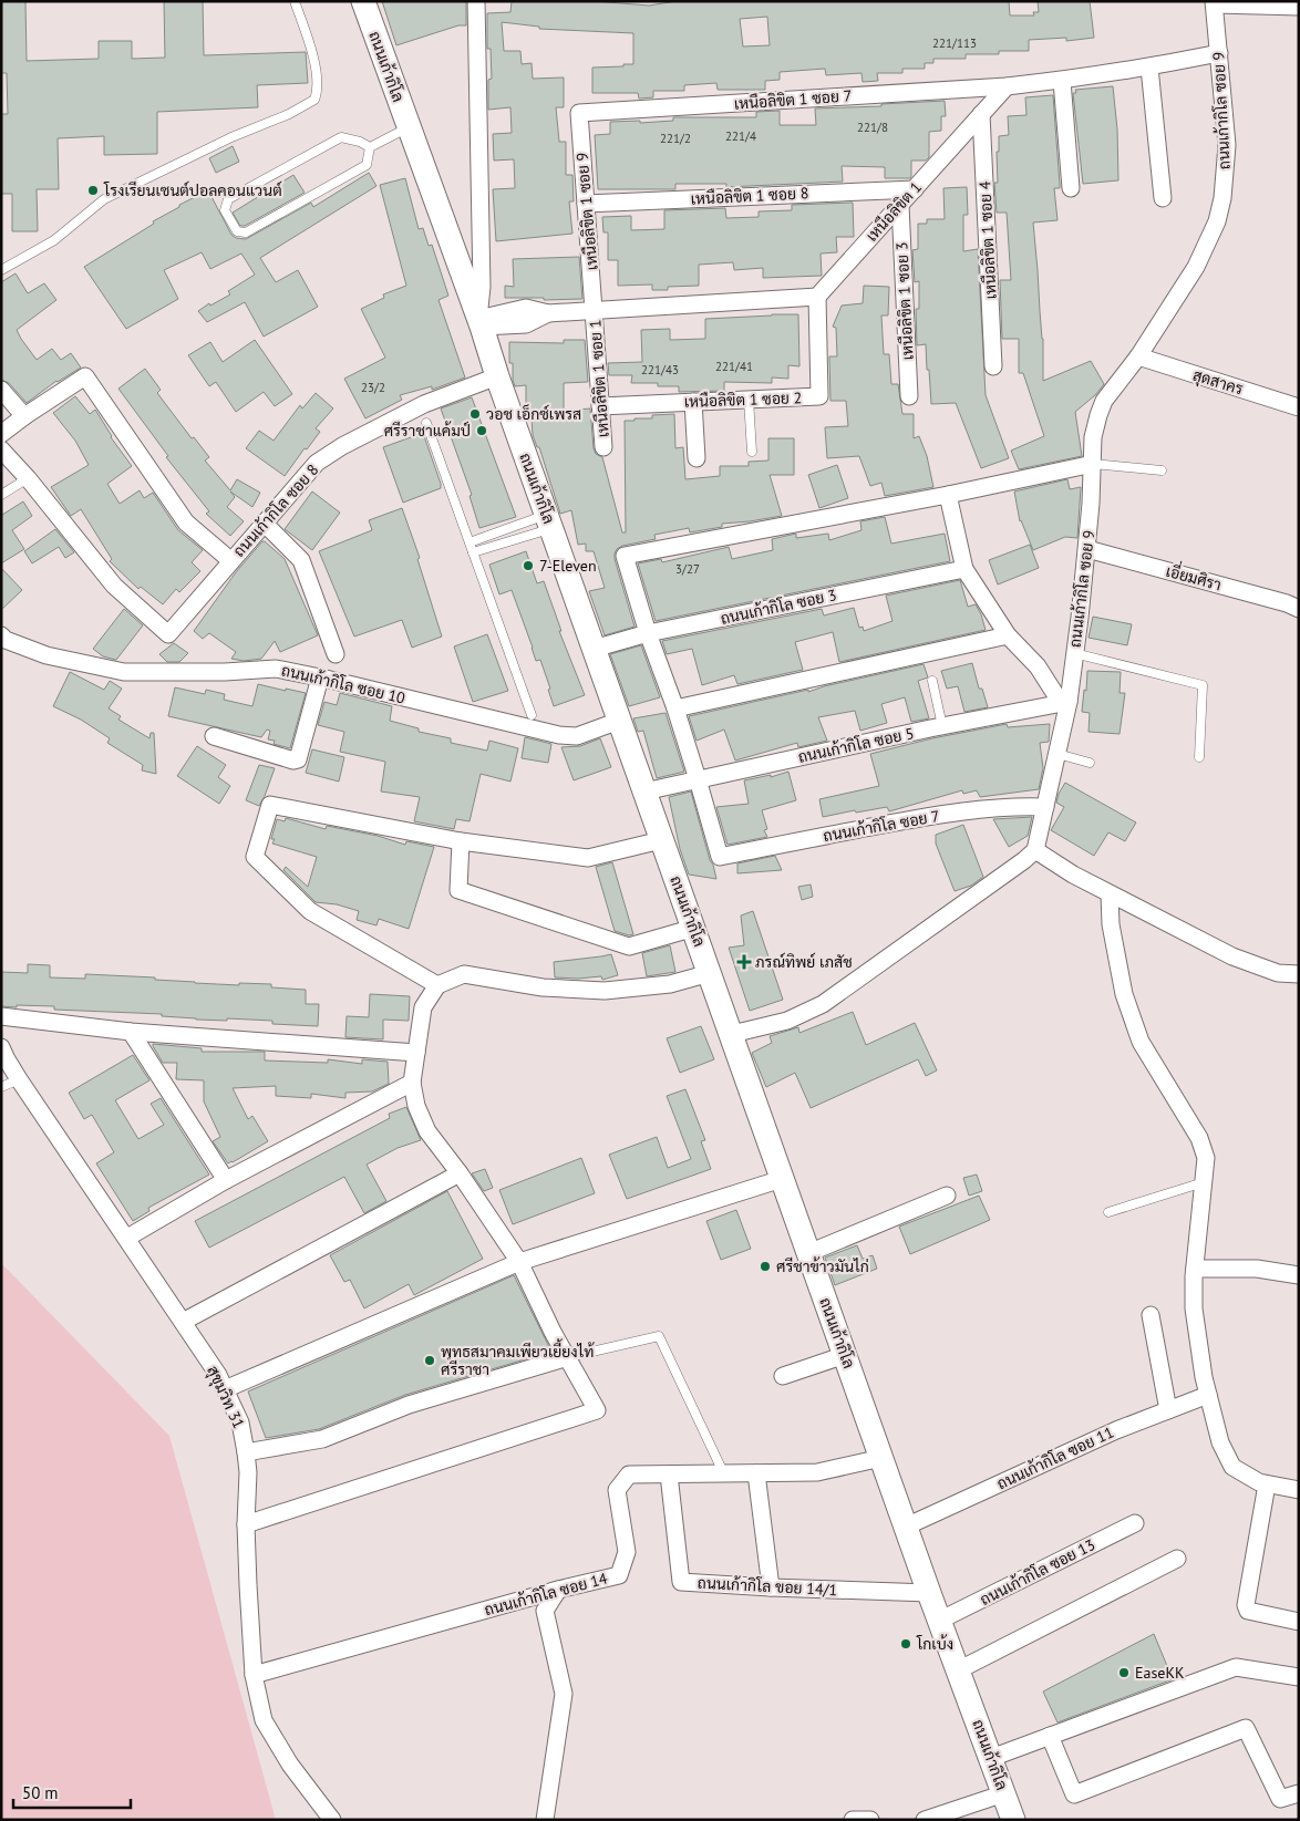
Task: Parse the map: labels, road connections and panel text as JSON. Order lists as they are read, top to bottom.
{
  "streets": {
    "main road": ["ถนนเก้ากิโล"],
    "street": [
      "เหนือลิขิต 1 ซอย 7",
      "ถนนเก้ากิโล ซอย 9",
      "เหนือลิขิต 1 ซอย 8",
      "เหนือลิขิต 1 ซอย 9",
      "เหนือลิขิต 1",
      "เหนือลิขิต 1 ซอย 4",
      "เหนือลิขิต 1 ซอย 3",
      "เหนือลิขิต 1 ซอย 1",
      "สุดสาคร",
      "เหนือลิขิต 1 ซอย 2",
      "ถนนเก้ากิโล ซอย 8",
      "เอี่ยมศิรา",
      "ถนนเก้ากิโล ซอย 3",
      "ถนนเก้ากิโล ซอย 10",
      "ถนนเก้ากิโล ซอย 5",
      "ถนนเก้ากิโล ซอย 7",
      "สุขุมวิท 31",
      "ถนนเก้ากิโล ซอย 11",
      "ถนนเก้ากิโล ซอย 13",
      "ถนนเก้ากิโล ขอย 14/1",
      "ถนนเก้ากิโล ซอย 14"
    ]
  },
  "crossings": [
    ["ถนนเก้ากิโล", "ถนนเก้ากิโล ซอย 8"],
    ["ถนนเก้ากิโล", "ถนนเก้ากิโล ซอย 3"],
    ["ถนนเก้ากิโล", "ถนนเก้ากิโล ซอย 10"],
    ["ถนนเก้ากิโล", "ถนนเก้ากิโล ซอย 5"],
    ["ถนนเก้ากิโล", "ถนนเก้ากิโล ซอย 11"],
    ["ถนนเก้ากิโล", "ถนนเก้ากิโล ซอย 13"],
    ["ถนนเก้ากิโล", "ถนนเก้ากิโล ขอย 14/1"],
    ["ถนนเก้ากิโล", "ถนนเก้ากิโล ซอย 14"],
    ["เหนือลิขิต 1 ซอย 7", "เหนือลิขิต 1 ซอย 9"],
    ["เหนือลิขิต 1 ซอย 7", "เหนือลิขิต 1"],
    ["ถนนเก้ากิโล ซอย 9", "สุดสาคร"],
    ["ถนนเก้ากิโล ซอย 9", "เอี่ยมศิรา"],
    ["ถนนเก้ากิโล ซอย 9", "ถนนเก้ากิโล ซอย 5"],
    ["ถนนเก้ากิโล ซอย 9", "ถนนเก้ากิโล ซอย 7"],
    ["เหนือลิขิต 1 ซอย 8", "เหนือลิขิต 1 ซอย 9"],
    ["เหนือลิขิต 1 ซอย 8", "เหนือลิขิต 1"],
    ["เหนือลิขิต 1 ซอย 9", "เหนือลิขิต 1 ซอย 1"],
    ["เหนือลิขิต 1", "เหนือลิขิต 1 ซอย 4"],
    ["เหนือลิขิต 1", "เหนือลิขิต 1 ซอย 3"],
    ["เหนือลิขิต 1", "เหนือลิขิต 1 ซอย 2"],
    ["เหนือลิขิต 1 ซอย 1", "เหนือลิขิต 1 ซอย 2"],
    ["ถนนเก้ากิโล ซอย 5", "ถนนเก้ากิโล ซอย 7"],
    ["สุขุมวิท 31", "ถนนเก้ากิโล ซอย 14"],
    ["ถนนเก้ากิโล ขอย 14/1", "ถนนเก้ากิโล ซอย 14"]
  ],
  "places": {
    "other": [
      "โรงเรียนเซนต์ปอลคอนแวนต์",
      "วอช เอ็กซ์เพรส",
      "ศรีราชาแค้มป์",
      "7-Eleven",
      "ศรีชาข้าวมันไก่",
      "พุทธสมาคมเพียวเยี้ยงไท้ ศรีราชา",
      "โกเบ้ง",
      "EaseKK"
    ],
    "health": ["ภรณ์ทิพย์ เภสัช"]
  },
  "house_numbers": [
    "221/113",
    "221/8",
    "221/4",
    "221/2",
    "221/41",
    "221/43",
    "23/2",
    "3/27"
  ],
  "scale_bar": "50 m"
}
